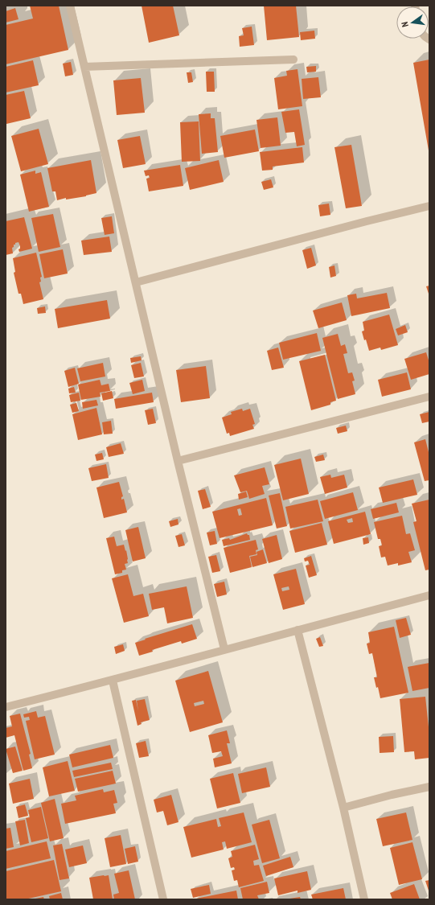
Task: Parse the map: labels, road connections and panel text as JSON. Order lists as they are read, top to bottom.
{
  "north": "left"
}
